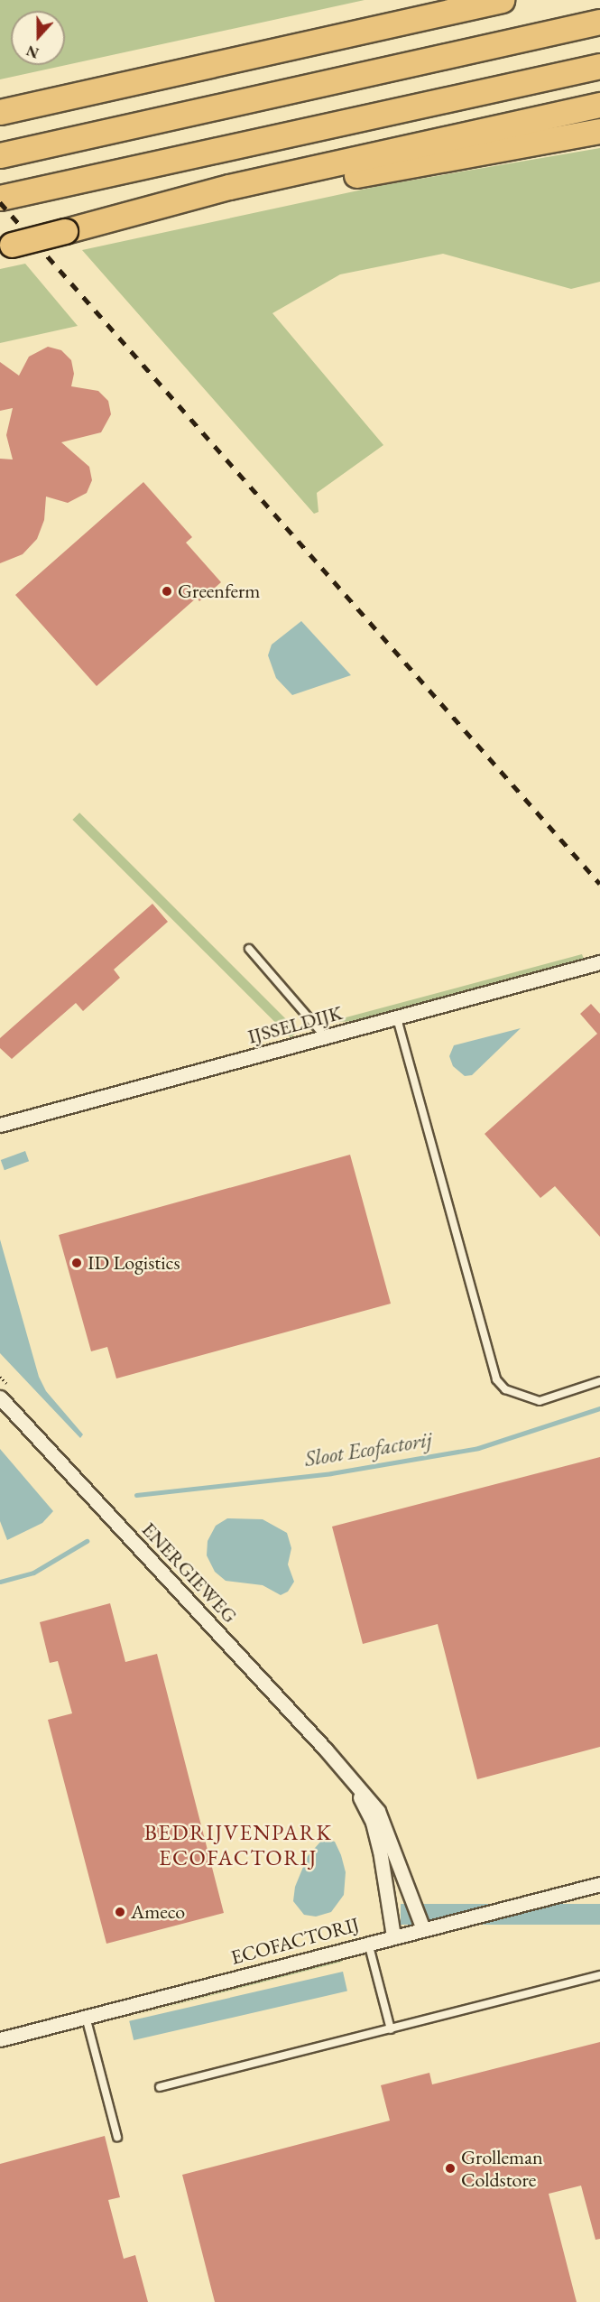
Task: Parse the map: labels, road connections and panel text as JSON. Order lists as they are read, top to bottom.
{
  "streets": {
    "street": ["IJSSELDIJK", "ENERGIEWEG", "ECOFACTORIJ"]
  },
  "crossings": [
    ["ENERGIEWEG", "ECOFACTORIJ"]
  ],
  "districts": ["BEDRIJVENPARK ECOFACTORIJ"],
  "water": ["Sloot Ecofactorij"],
  "places": [
    "Greenferm",
    "ID Logistics",
    "Ameco",
    "Grolleman Coldstore"
  ],
  "north": "bottom"
}
